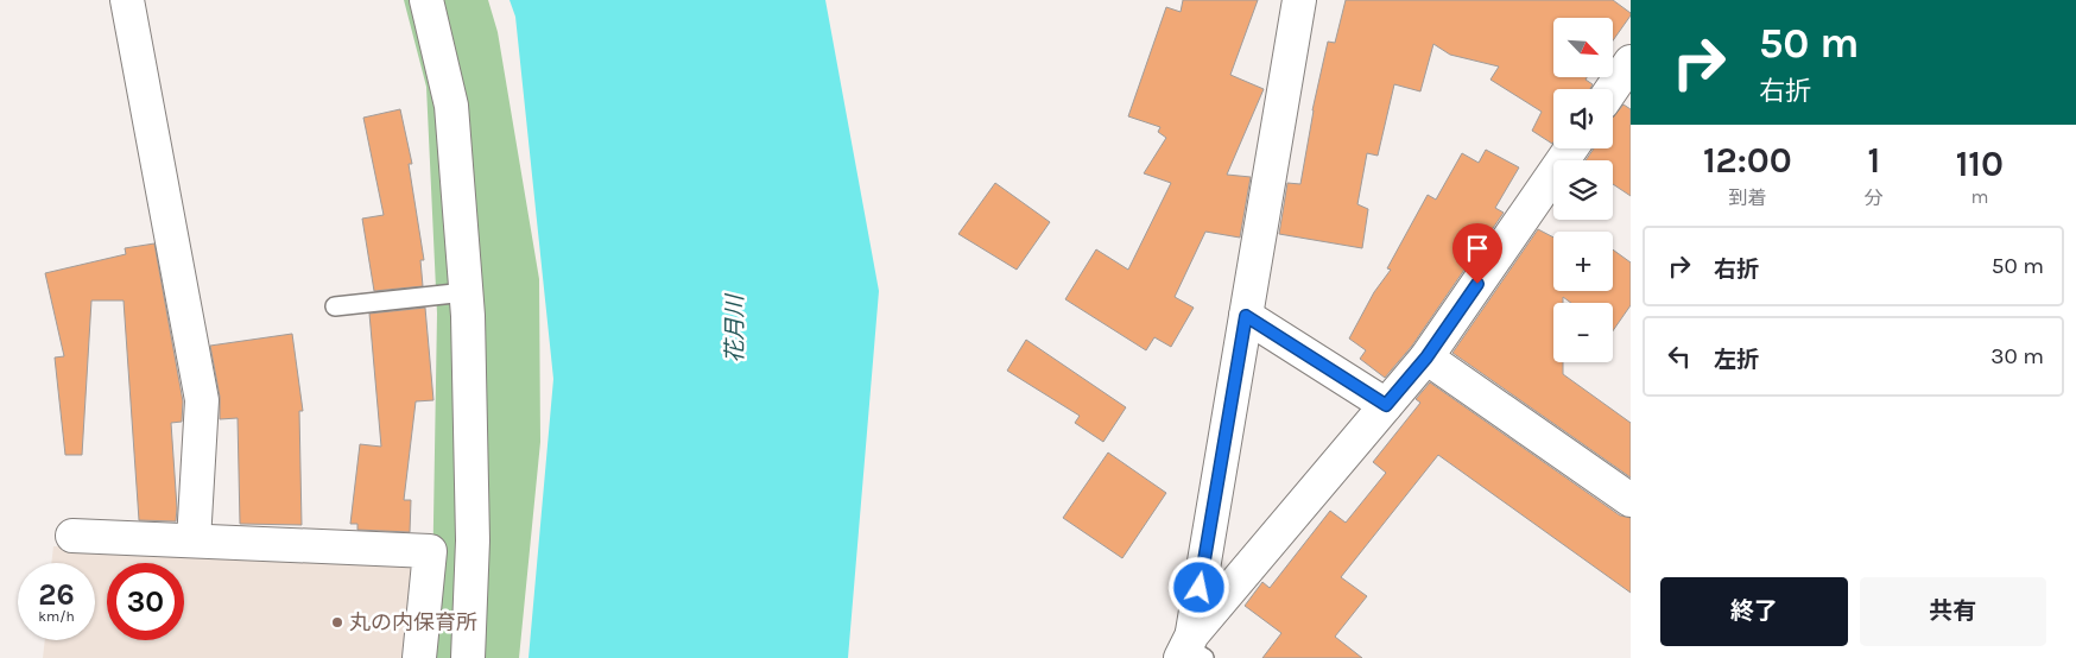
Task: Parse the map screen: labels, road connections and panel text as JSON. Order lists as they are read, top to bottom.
{
  "water": ["花月川"],
  "places": ["丸の内保育所"],
  "north": "bottom right",
  "page": {
    "turn": ["50 m", "右折"],
    "map_buttons": ["+", "−"],
    "eta": [
      "12:00",
      "到着",
      "1",
      "分",
      "110",
      "m"
    ],
    "list": [
      {
        "name": "右折",
        "value": "50 m"
      },
      {
        "name": "左折",
        "value": "30 m"
      }
    ],
    "speed": "26 km/h",
    "limit": "30",
    "buttons": ["終了", "共有"]
  }
}
